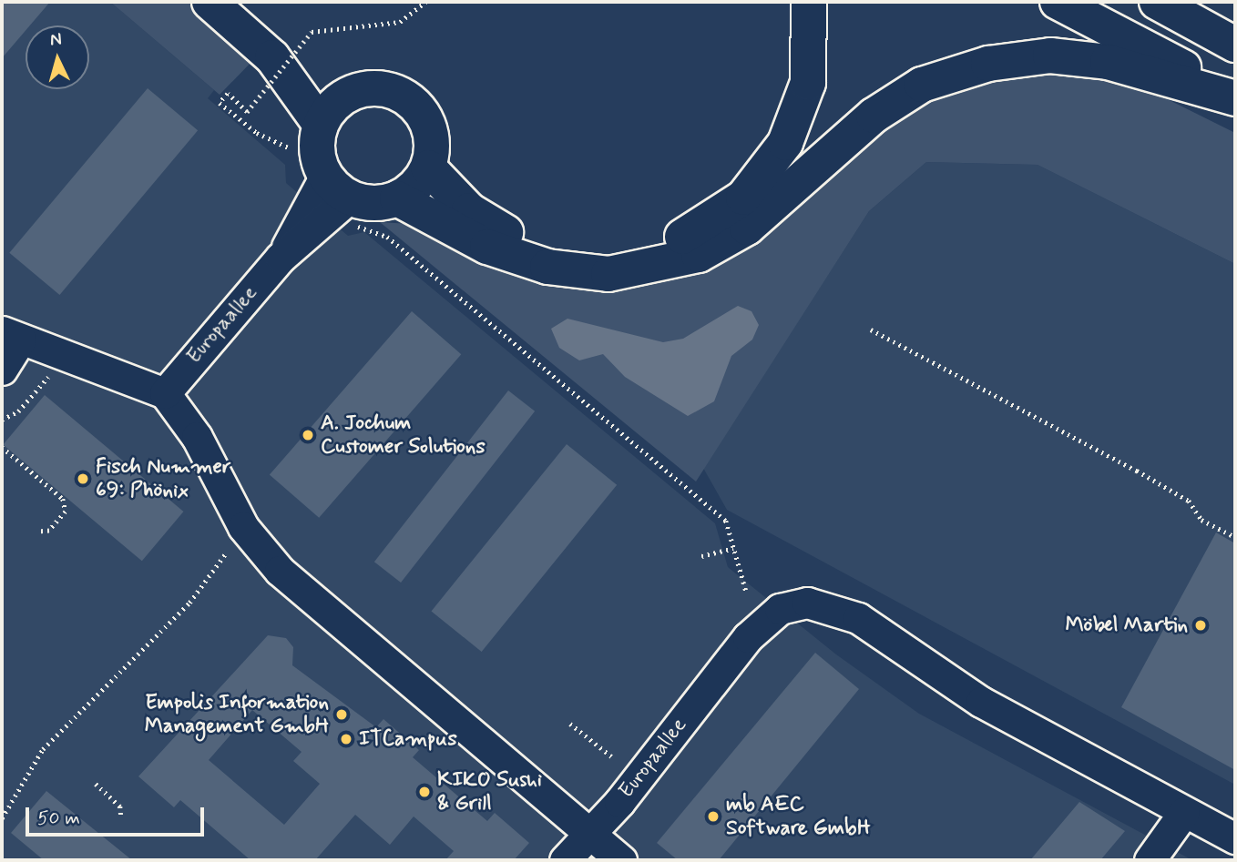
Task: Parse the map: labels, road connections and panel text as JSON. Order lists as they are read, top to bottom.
{
  "streets": {
    "street": ["Europaallee"]
  },
  "places": [
    "A. Jochum Customer Solutions",
    "Fisch Nummer 69: Phönix",
    "Möbel Martin",
    "Empolis Information Management GmbH",
    "ITCampus",
    "KIKO Sushi & Grill",
    "mb AEC Software GmbH"
  ],
  "scale_bar": "50 m",
  "north": "top"
}
